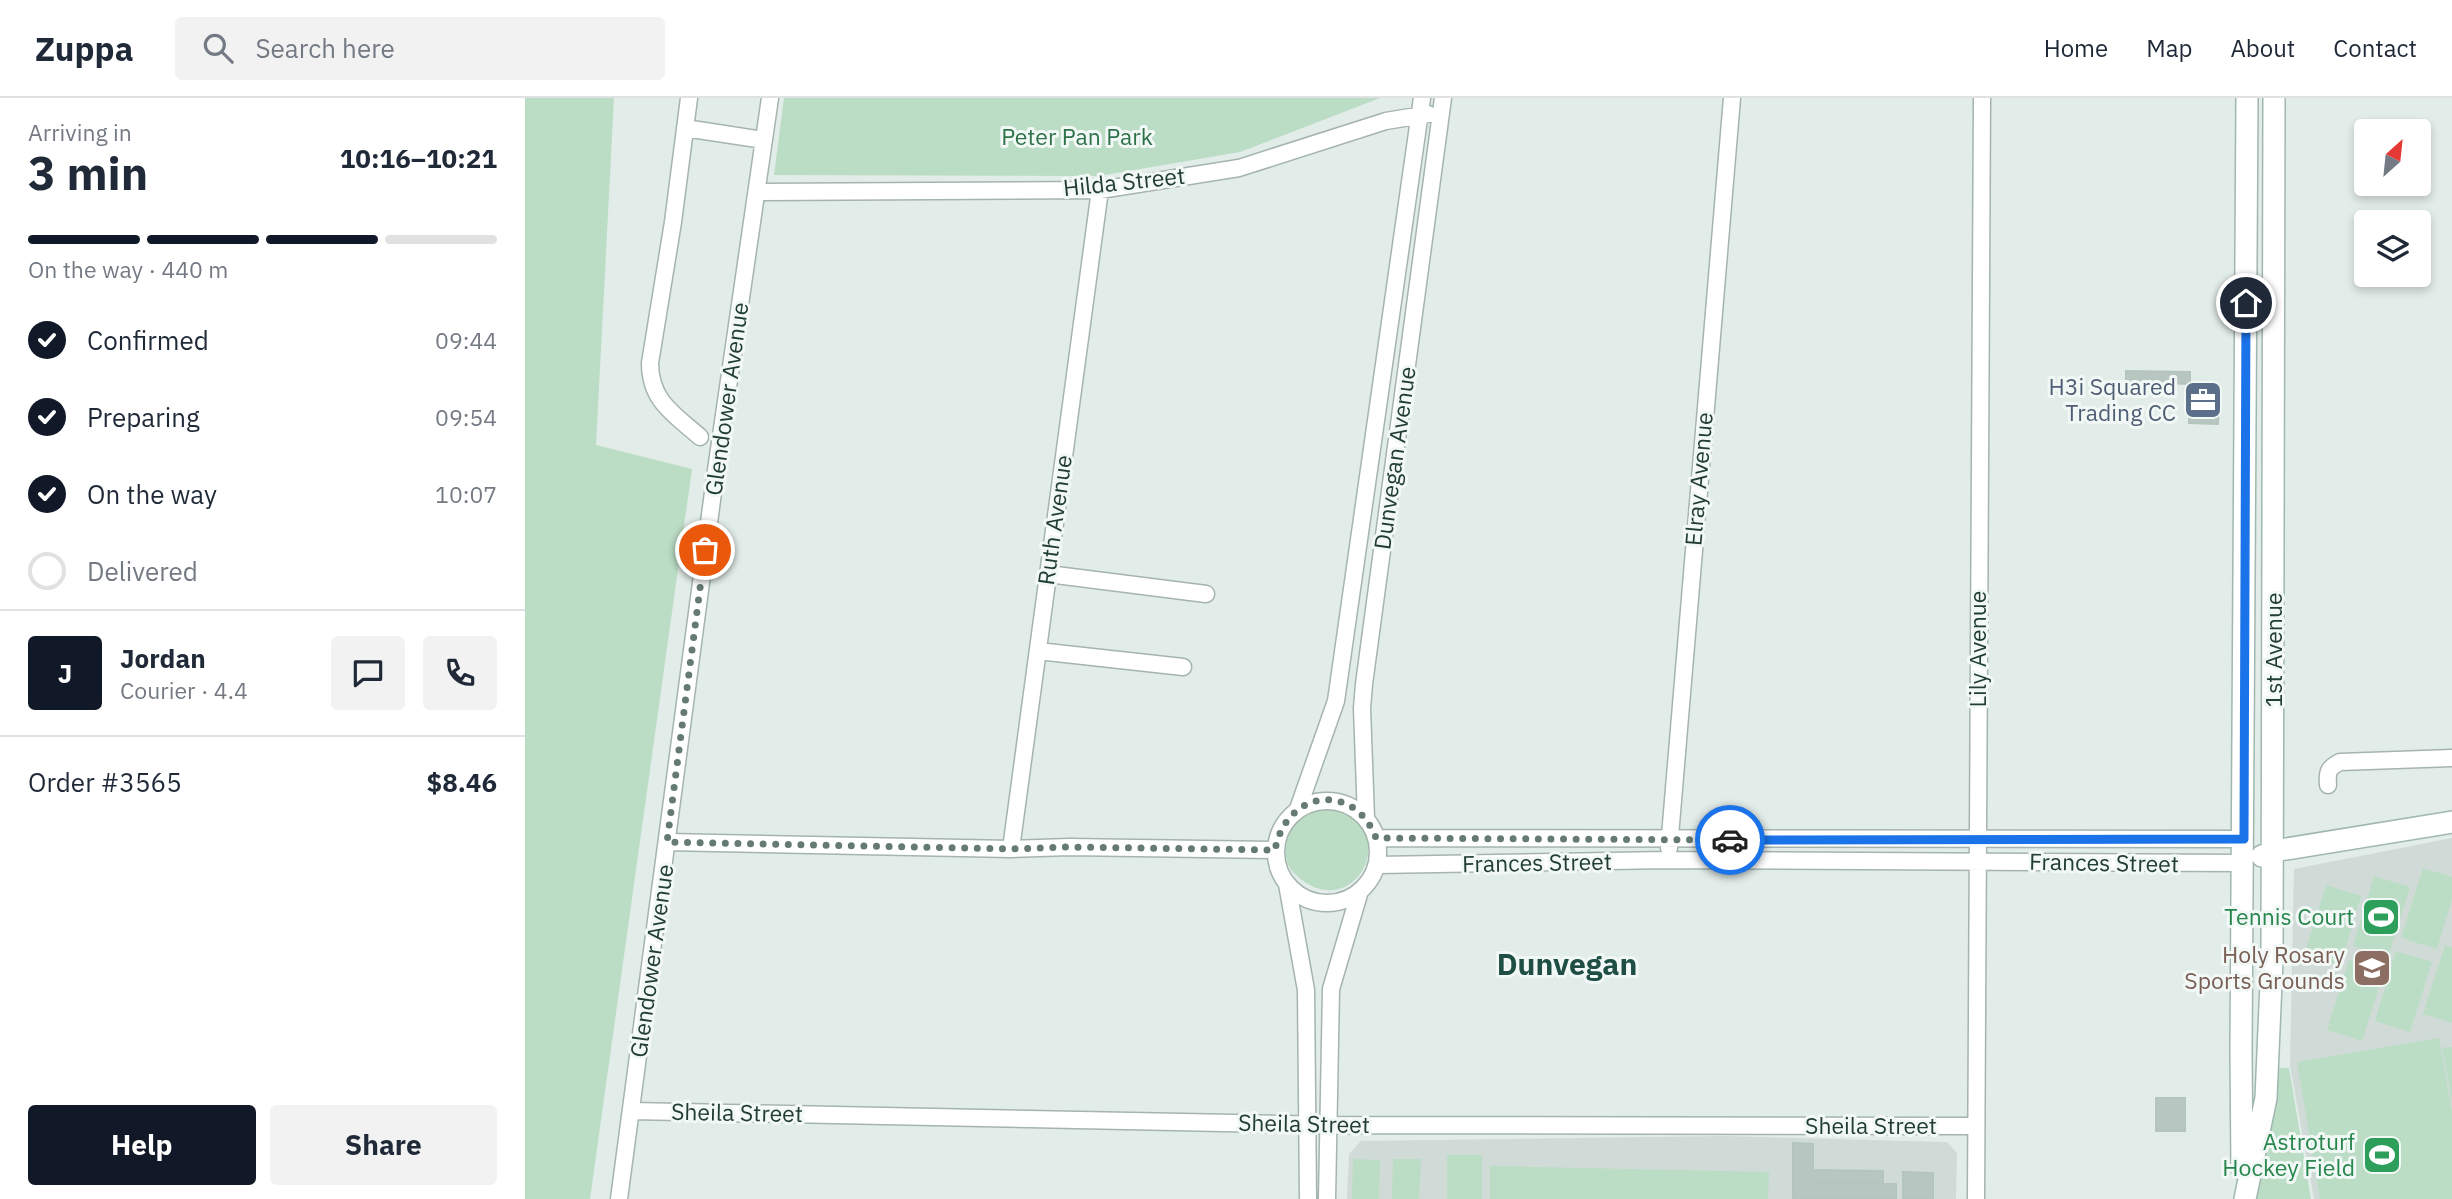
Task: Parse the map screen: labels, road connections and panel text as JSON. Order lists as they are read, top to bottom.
{
  "streets": {
    "main road": ["1st Avenue"],
    "street": [
      "Hilda Street",
      "Glendower Avenue",
      "Dunvegan Avenue",
      "Elray Avenue",
      "Ruth Avenue",
      "Lily Avenue",
      "Frances Street",
      "Sheila Street"
    ]
  },
  "crossings": [
    ["Hilda Street", "Glendower Avenue"],
    ["Hilda Street", "Dunvegan Avenue"],
    ["Hilda Street", "Ruth Avenue"],
    ["Glendower Avenue", "Sheila Street"],
    ["Dunvegan Avenue", "Frances Street"],
    ["Elray Avenue", "Frances Street"],
    ["Lily Avenue", "Frances Street"],
    ["Lily Avenue", "Sheila Street"],
    ["1st Avenue", "Frances Street"]
  ],
  "districts": ["Dunvegan"],
  "parks": ["Peter Pan Park"],
  "places": {
    "office": ["H3i Squared Trading CC"],
    "sports": ["Tennis Court", "Astroturf Hockey Field"],
    "school or university": ["Holy Rosary Sports Grounds"]
  },
  "north": "top right",
  "page": {
    "header": "Zuppa",
    "search": "Search here",
    "nav": [
      "Home",
      "Map",
      "About",
      "Contact"
    ],
    "heading": ["3 min", "Arriving in", "10:16–10:21"],
    "panel": [
      "Jordan",
      "Courier · 4.4",
      "Order #3565",
      "$8.46"
    ],
    "bar": "On the way · 440 m",
    "list": [
      ["Confirmed", "09:44"],
      ["Preparing", "09:54"],
      ["On the way", "10:07"],
      "Delivered"
    ],
    "round": "J",
    "buttons": ["Help", "Share"]
  }
}
